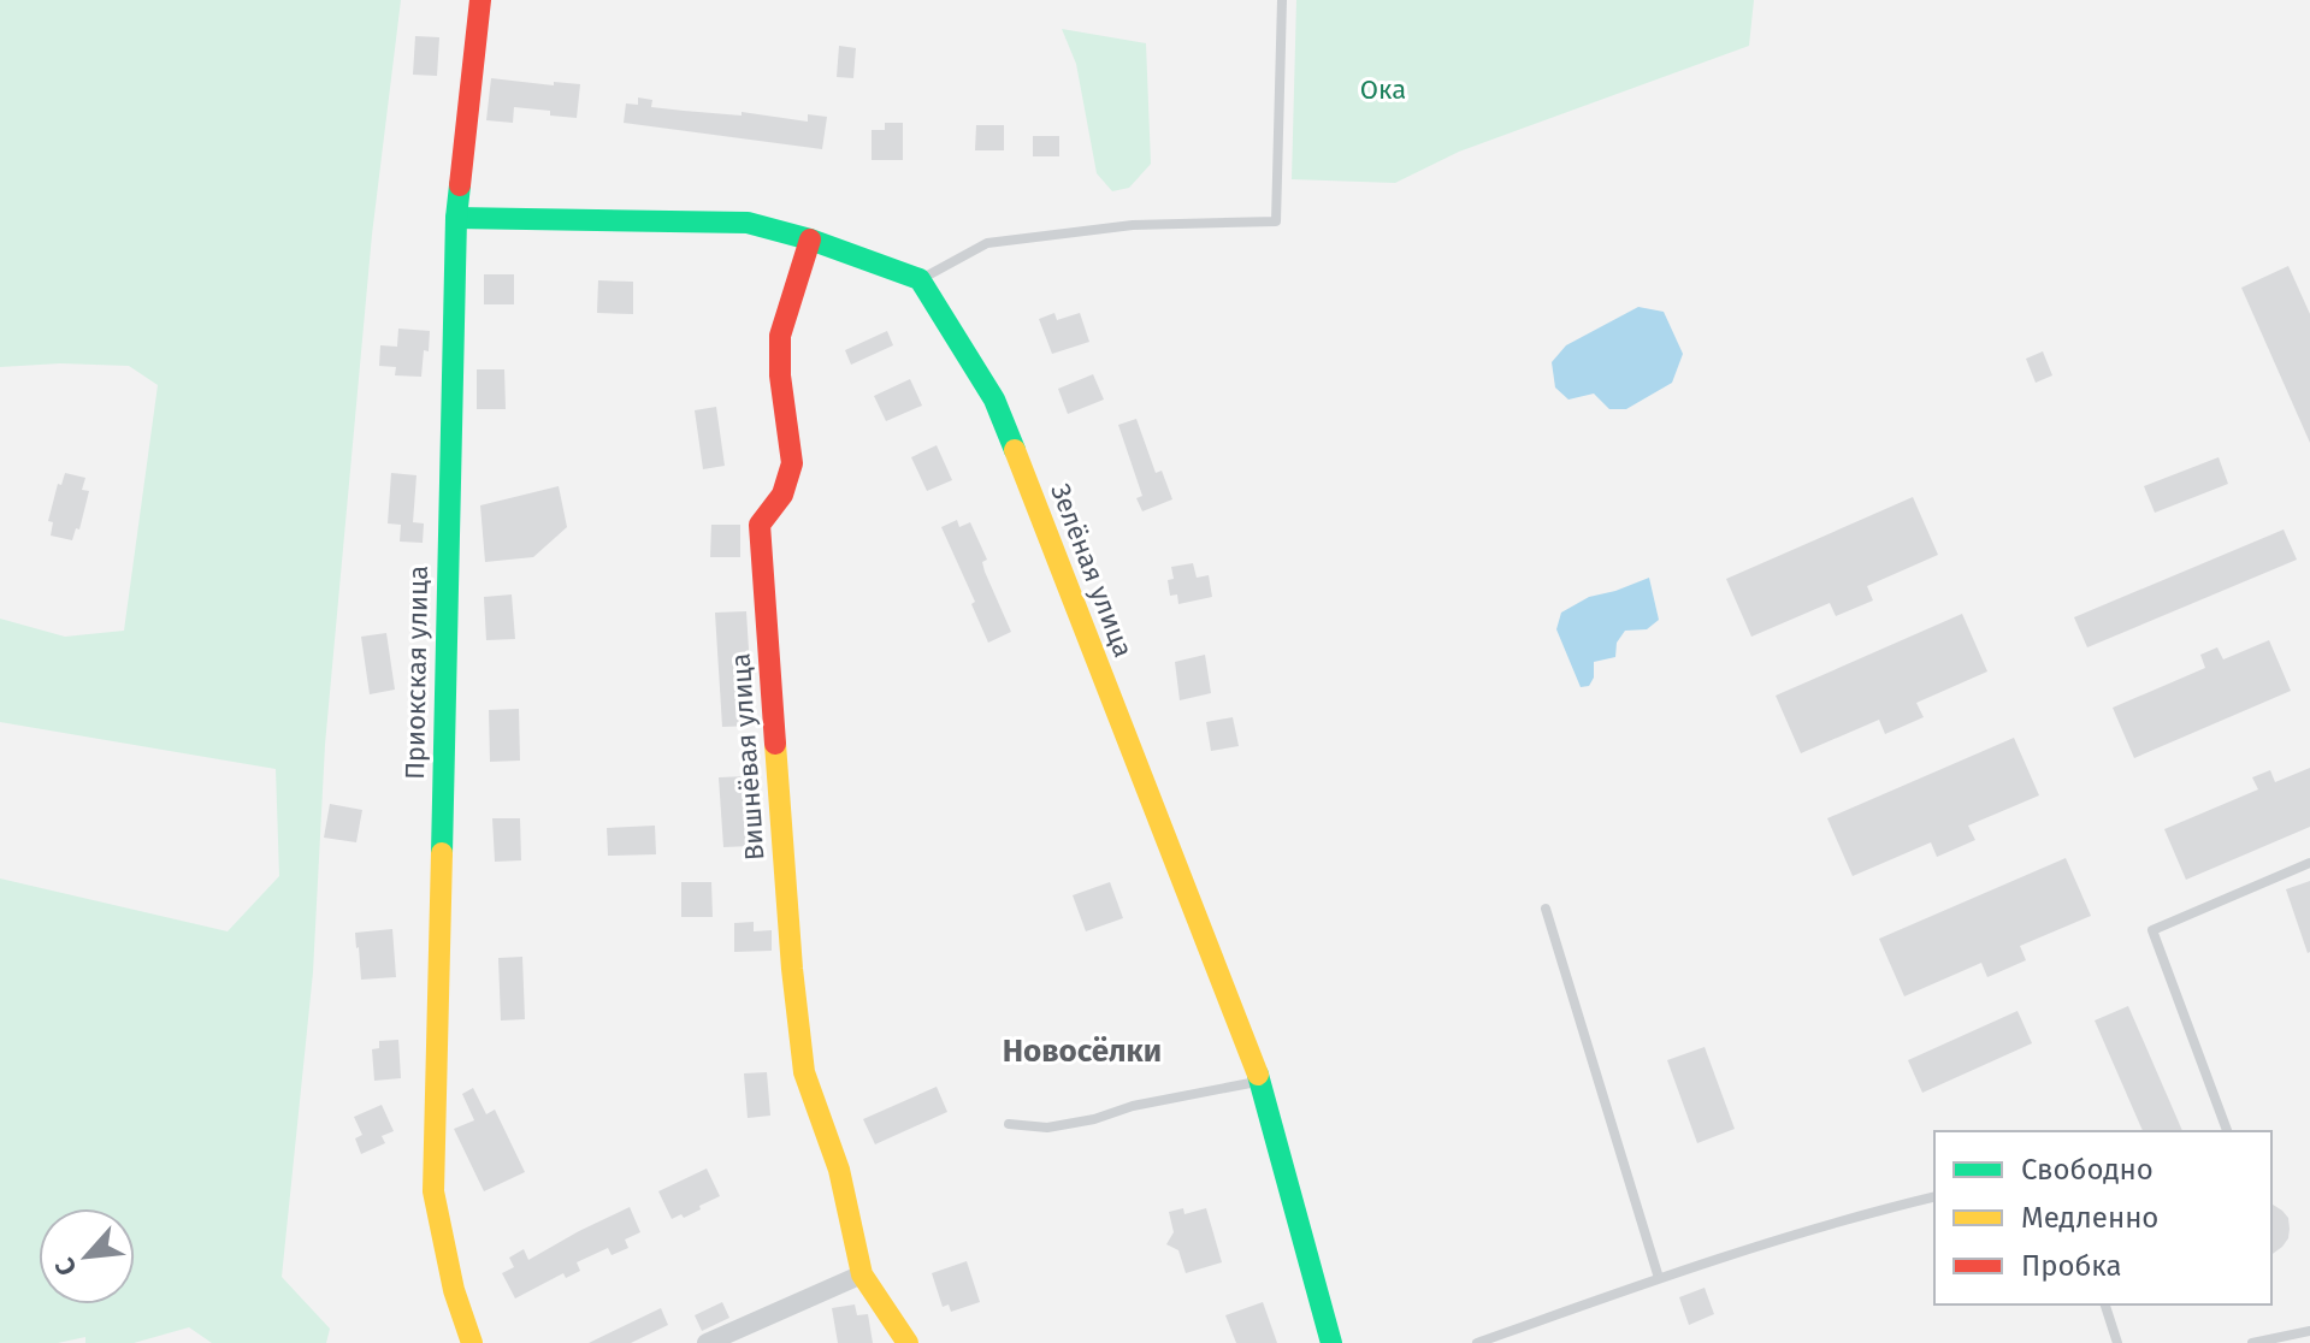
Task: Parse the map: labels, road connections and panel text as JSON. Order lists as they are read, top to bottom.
{
  "streets": {
    "street": ["Зелёная улица", "Приокская улица", "Вишнёвая улица"]
  },
  "districts": ["Новосёлки"],
  "parks": ["Ока"],
  "legend": ["Свободно", "Медленно", "Пробка"],
  "north": "bottom left"
}
